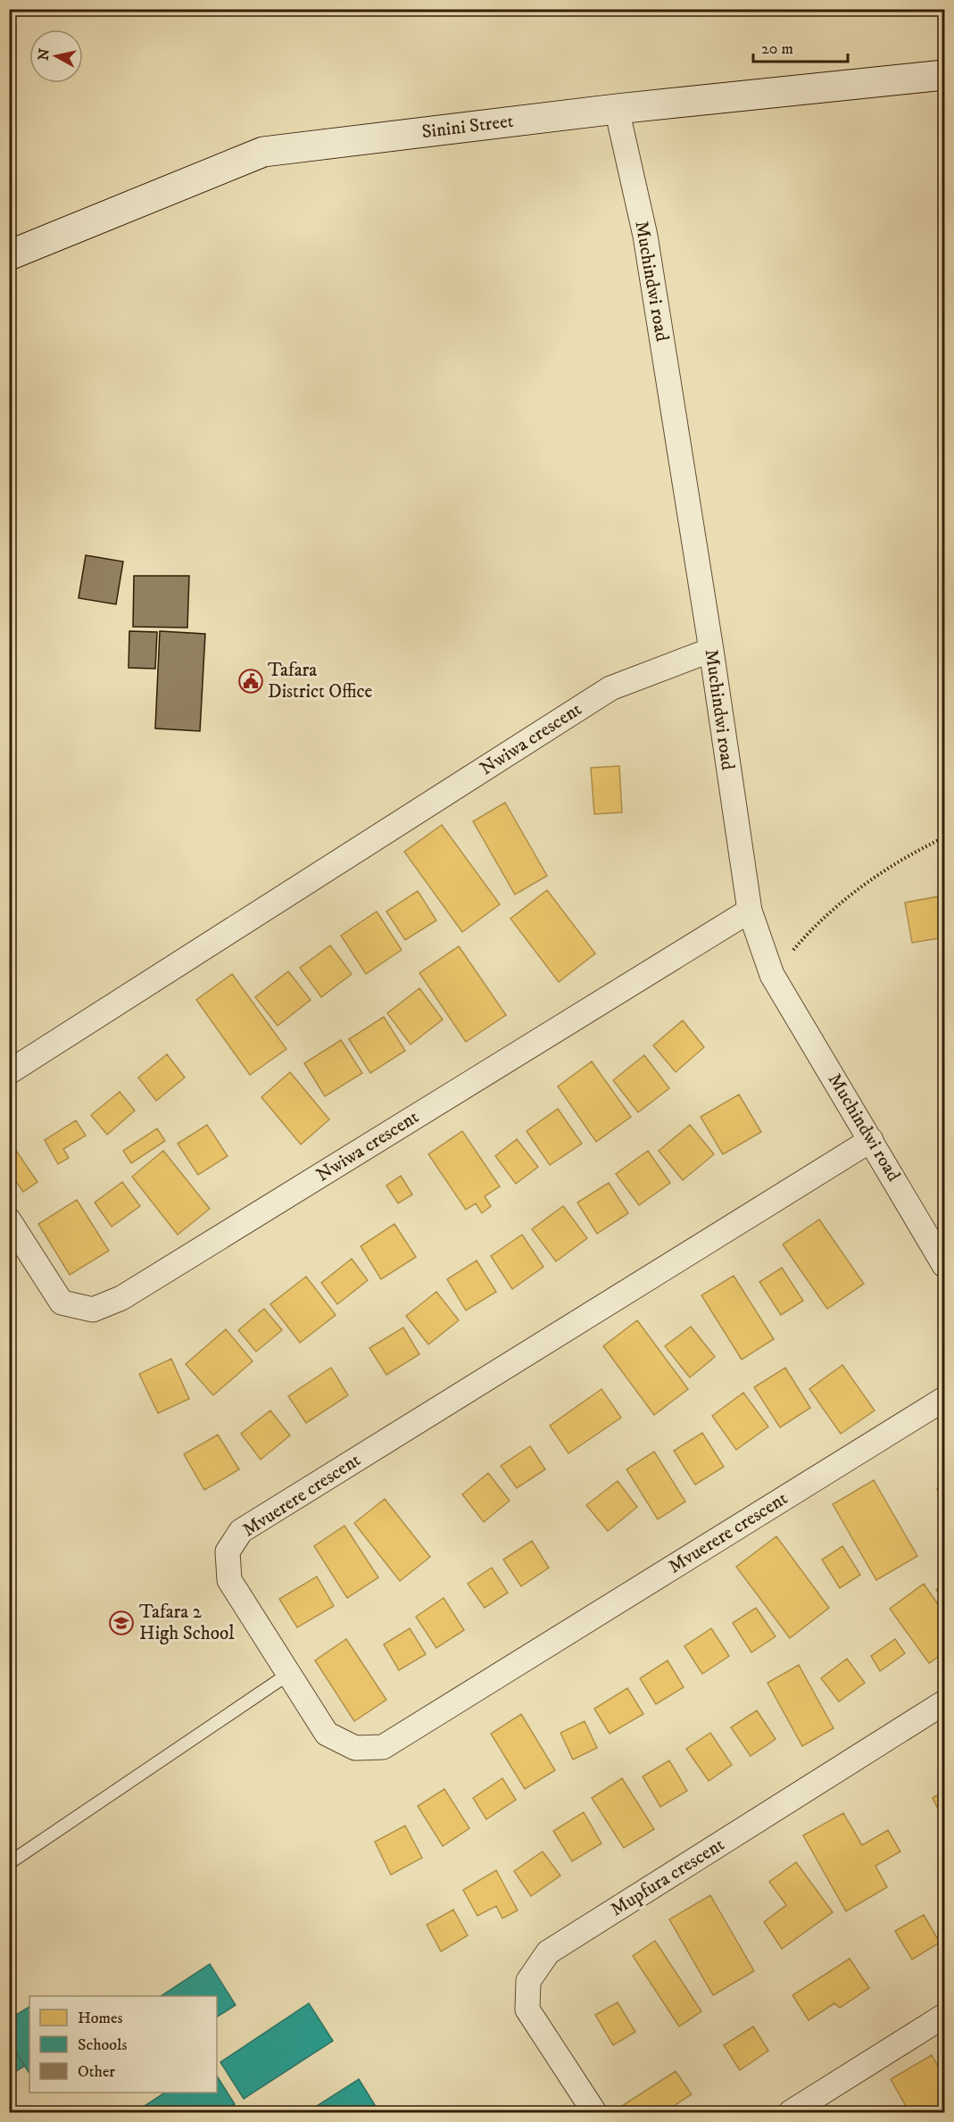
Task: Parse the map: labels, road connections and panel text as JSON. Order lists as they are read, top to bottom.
{
  "streets": {
    "street": [
      "Sinini Street",
      "Muchindwi road",
      "Nwiwa crescent",
      "Mvuerere crescent",
      "Mupfura crescent"
    ]
  },
  "crossings": [
    ["Sinini Street", "Muchindwi road"],
    ["Muchindwi road", "Nwiwa crescent"],
    ["Muchindwi road", "Mvuerere crescent"]
  ],
  "places": {
    "public building": ["Tafara District Office"],
    "school or university": ["Tafara 2 High School"]
  },
  "legend": ["Homes", "Schools", "Other"],
  "scale_bar": "20 m",
  "north": "left"
}
